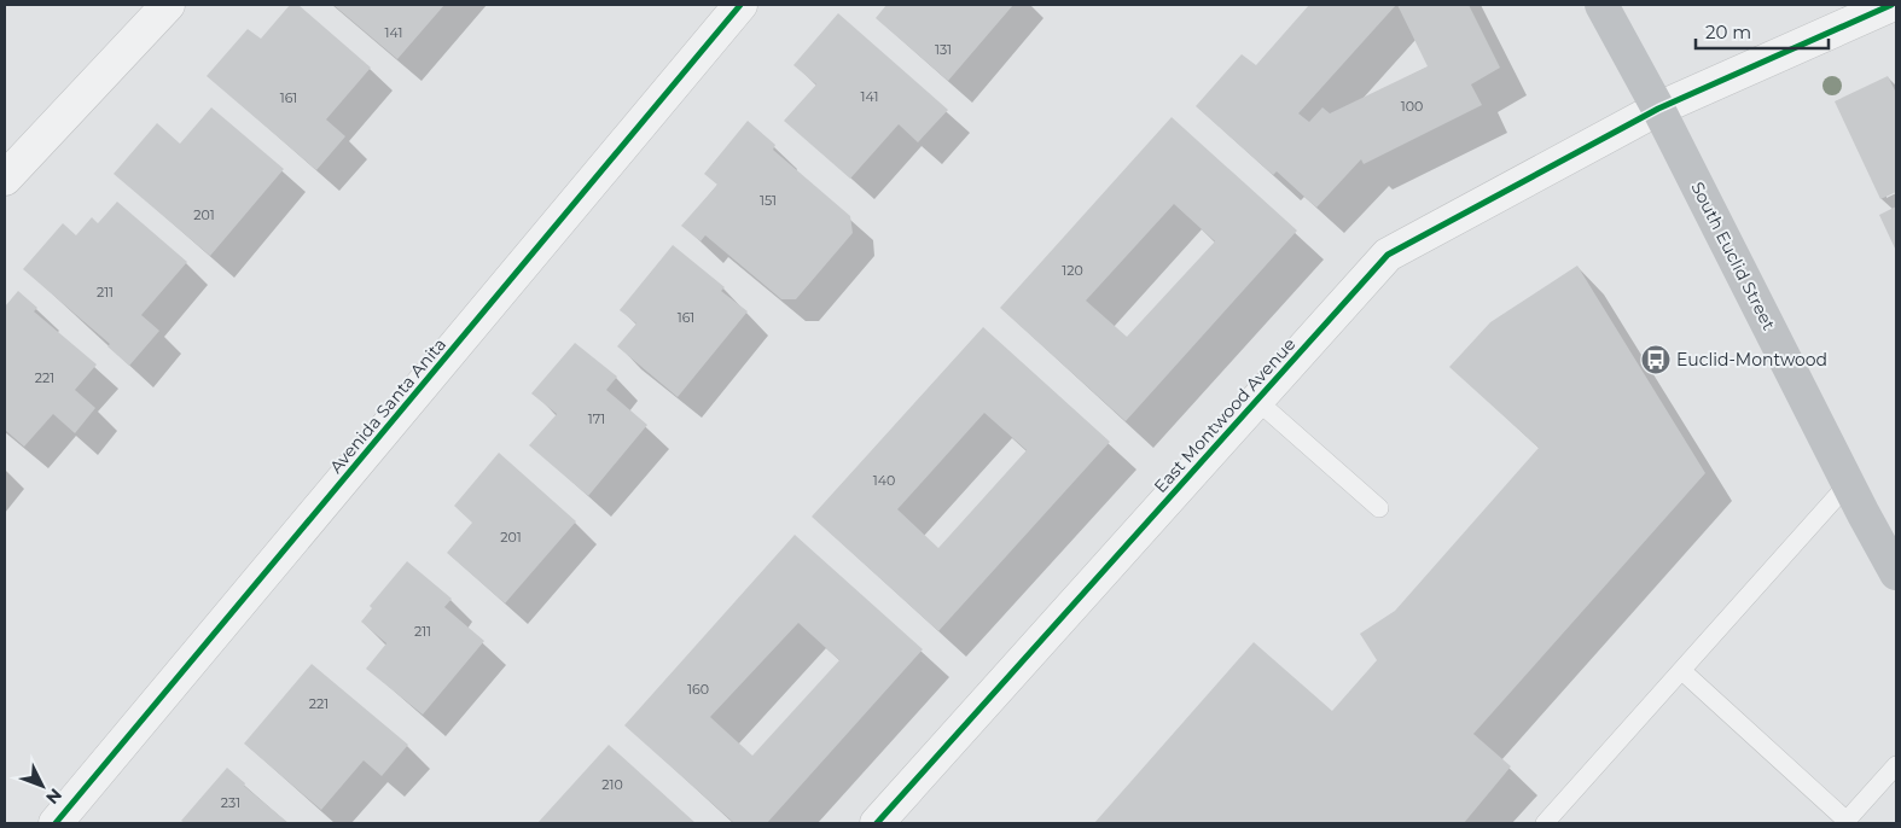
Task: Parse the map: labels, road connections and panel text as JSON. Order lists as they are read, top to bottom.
{
  "streets": {
    "main road": ["South Euclid Street"],
    "street": ["Avenida Santa Anita", "East Montwood Avenue"]
  },
  "crossings": [
    ["South Euclid Street", "East Montwood Avenue"]
  ],
  "places": {
    "bus stop": ["Euclid-Montwood"]
  },
  "house_numbers": [
    "141",
    "131",
    "141",
    "161",
    "100",
    "151",
    "201",
    "120",
    "211",
    "161",
    "221",
    "171",
    "140",
    "201",
    "211",
    "160",
    "221",
    "210",
    "231"
  ],
  "scale_bar": "20 m",
  "north": "bottom right"
}
